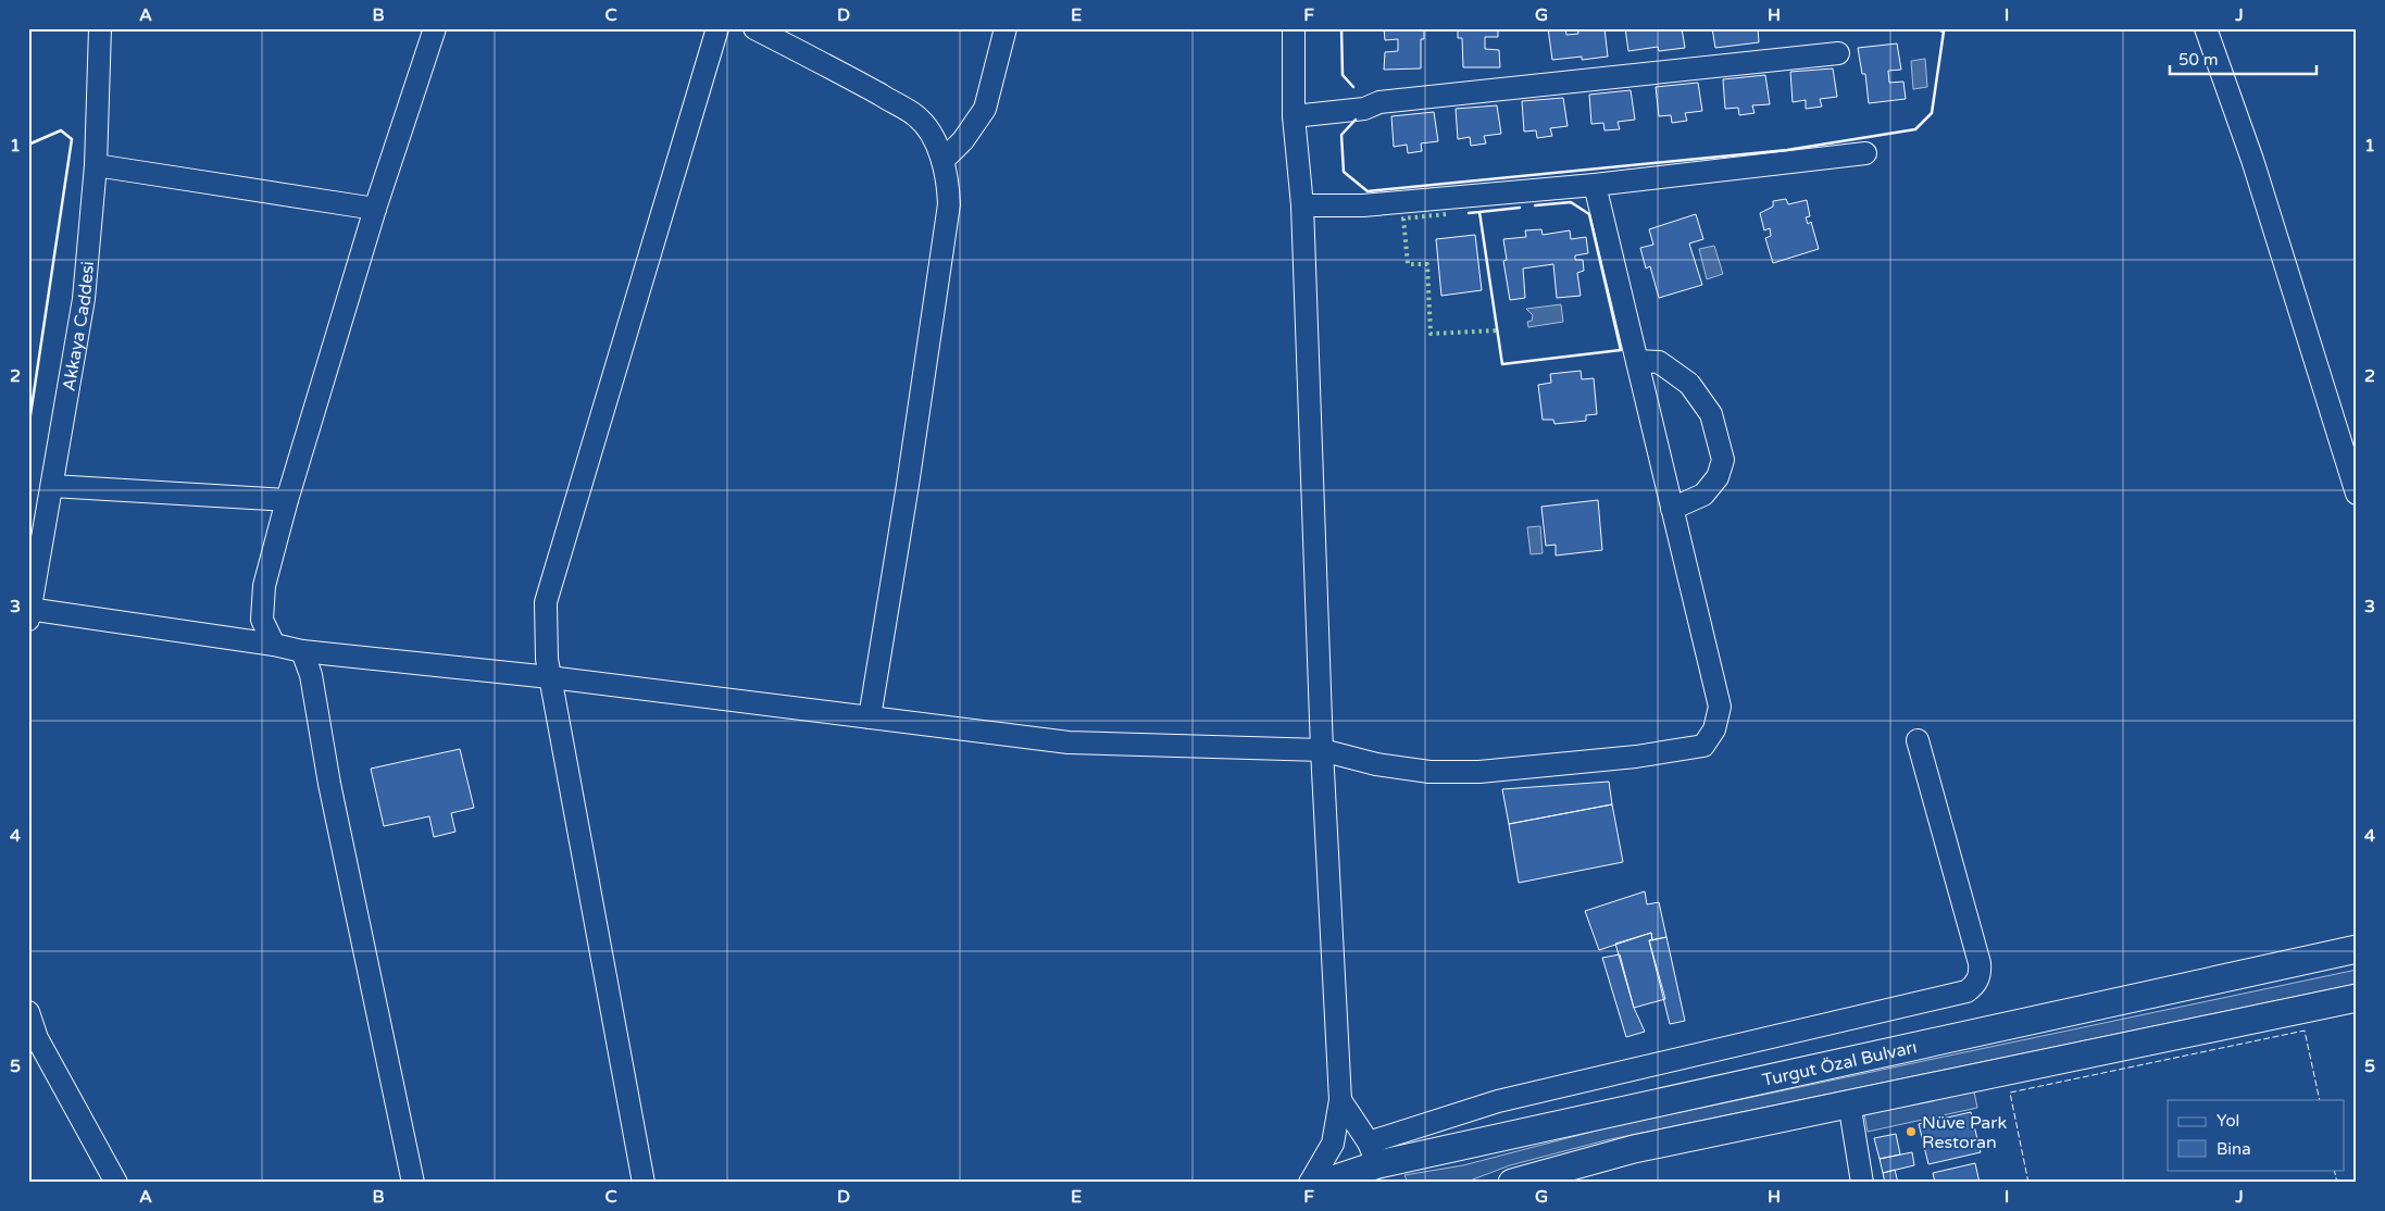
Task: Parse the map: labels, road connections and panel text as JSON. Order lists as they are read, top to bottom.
{
  "streets": {
    "main road": ["Turgut Özal Bulvarı"],
    "street": ["Akkaya Caddesi"]
  },
  "places": ["Nüve Park Restoran"],
  "legend": ["Yol", "Bina"],
  "scale_bar": "50 m",
  "grid": {
    "columns": [
      "A",
      "B",
      "C",
      "D",
      "E",
      "F",
      "G",
      "H",
      "I",
      "J"
    ],
    "rows": [
      "1",
      "2",
      "3",
      "4",
      "5"
    ]
  }
}
